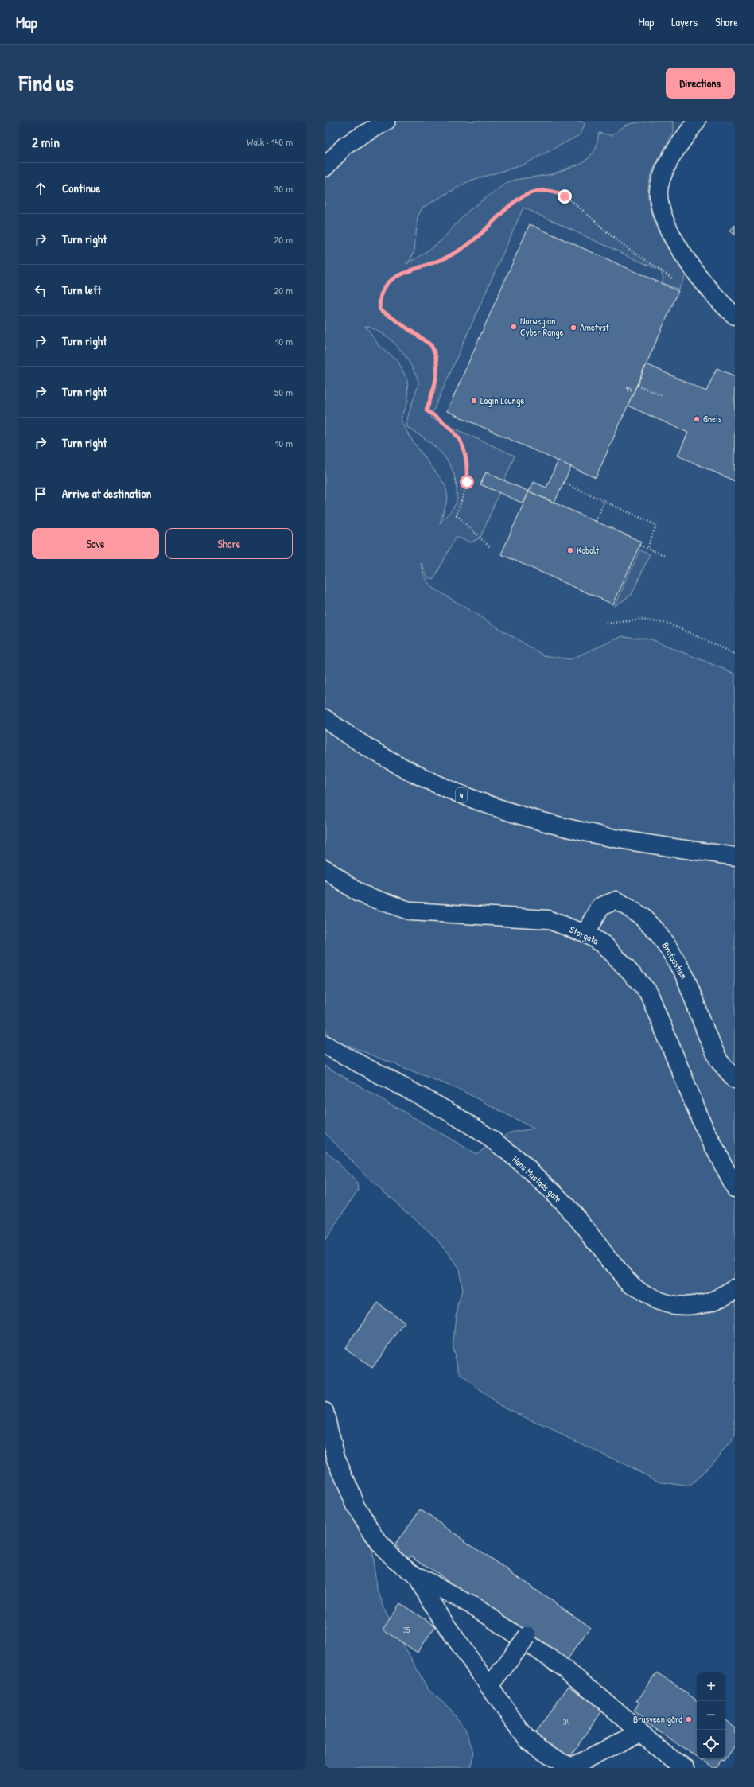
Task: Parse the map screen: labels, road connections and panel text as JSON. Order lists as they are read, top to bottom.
{
  "streets": {
    "main road": [
      "4",
      "Storgata",
      "Brufosstien",
      "Hans Mustads gate"
    ]
  },
  "crossings": [
    ["Storgata", "Brufosstien"]
  ],
  "places": [
    "Norwegian Cyber Range",
    "Ametyst",
    "Login Lounge",
    "Gneis",
    "Kobolt",
    "Brusveen gård"
  ],
  "house_numbers": ["14", "35", "34"],
  "page": {
    "header": "Map",
    "nav": ["Map", "Layers", "Share"],
    "title": "Find us",
    "buttons": [
      "Directions",
      ["Save", "Share"]
    ],
    "heading": ["2 min", "Walk · 140 m"],
    "list": [
      ["Continue", "30 m"],
      ["Turn right", "20 m"],
      ["Turn left", "20 m"],
      ["Turn right", "10 m"],
      ["Turn right", "50 m"],
      ["Turn right", "10 m"],
      "Arrive at destination"
    ],
    "map_buttons": ["+", "−"]
  }
}
